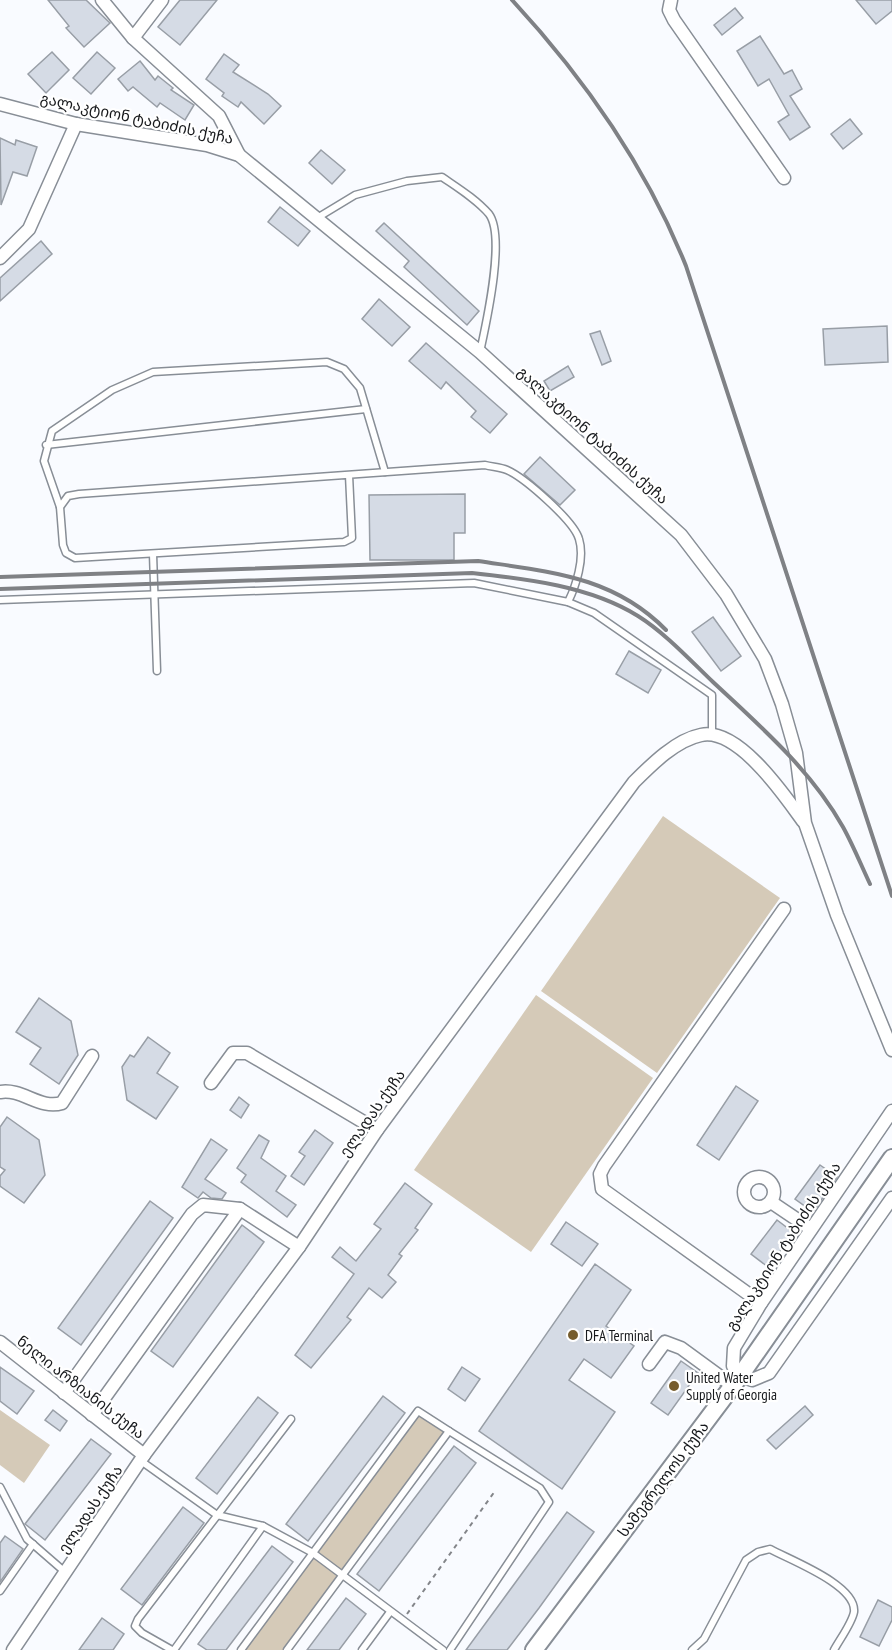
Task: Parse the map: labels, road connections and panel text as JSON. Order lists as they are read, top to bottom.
{
  "streets": {
    "main road": ["სამეგრელოს ქუჩა"],
    "street": ["გალაკტიონ ტაბიძის ქუჩა", "ელადას ქუჩა", "ნელი არზიანის ქუჩა"]
  },
  "crossings": [
    ["გალაკტიონ ტაბიძის ქუჩა", "სამეგრელოს ქუჩა"],
    ["ელადას ქუჩა", "ნელი არზიანის ქუჩა"]
  ],
  "places": ["DFA Terminal", "United Water Supply of Georgia"]
}
